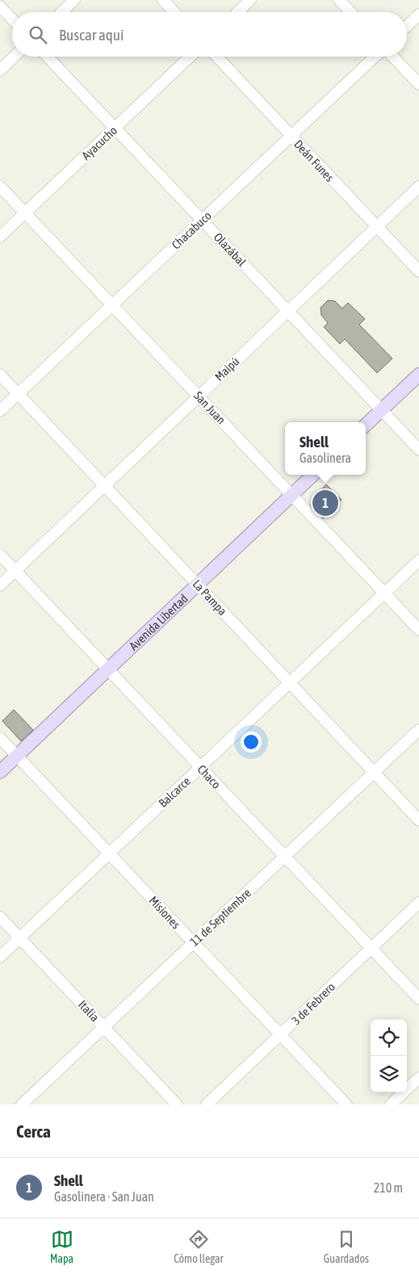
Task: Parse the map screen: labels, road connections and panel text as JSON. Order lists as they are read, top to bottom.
{
  "streets": {
    "main road": ["Avenida Libertad"],
    "street": [
      "Ayacucho",
      "Deán Funes",
      "Chacabuco",
      "Olazábal",
      "Maipú",
      "San Juan",
      "La Pampa",
      "Chaco",
      "Balcarce",
      "Misiones",
      "11 de Septiembre",
      "3 de Febrero",
      "Italia"
    ]
  },
  "crossings": [
    ["Ayacucho", "Olazábal"],
    ["Ayacucho", "San Juan"],
    ["Deán Funes", "Chacabuco"],
    ["Deán Funes", "Maipú"],
    ["Chacabuco", "Olazábal"],
    ["Chacabuco", "San Juan"],
    ["Chacabuco", "La Pampa"],
    ["Olazábal", "Maipú"],
    ["Maipú", "San Juan"],
    ["Maipú", "La Pampa"],
    ["Maipú", "Chaco"],
    ["San Juan", "Avenida Libertad"],
    ["San Juan", "Balcarce"],
    ["La Pampa", "Avenida Libertad"],
    ["La Pampa", "Balcarce"],
    ["La Pampa", "11 de Septiembre"],
    ["Avenida Libertad", "Chaco"],
    ["Avenida Libertad", "Misiones"],
    ["Chaco", "Balcarce"],
    ["Chaco", "11 de Septiembre"],
    ["Chaco", "3 de Febrero"],
    ["Balcarce", "Misiones"],
    ["Balcarce", "Italia"],
    ["Misiones", "11 de Septiembre"],
    ["Misiones", "3 de Febrero"],
    ["11 de Septiembre", "Italia"]
  ],
  "page": {
    "search": "Buscar aquí",
    "popup": ["Shell", "Gasolinera"],
    "pins": "1",
    "heading": "Cerca",
    "list": [
      {
        "mark": "1",
        "name": "Shell",
        "note": "Gasolinera · San Juan",
        "value": "210 m"
      }
    ],
    "nav": ["Mapa", "Cómo llegar", "Guardados"]
  }
}
